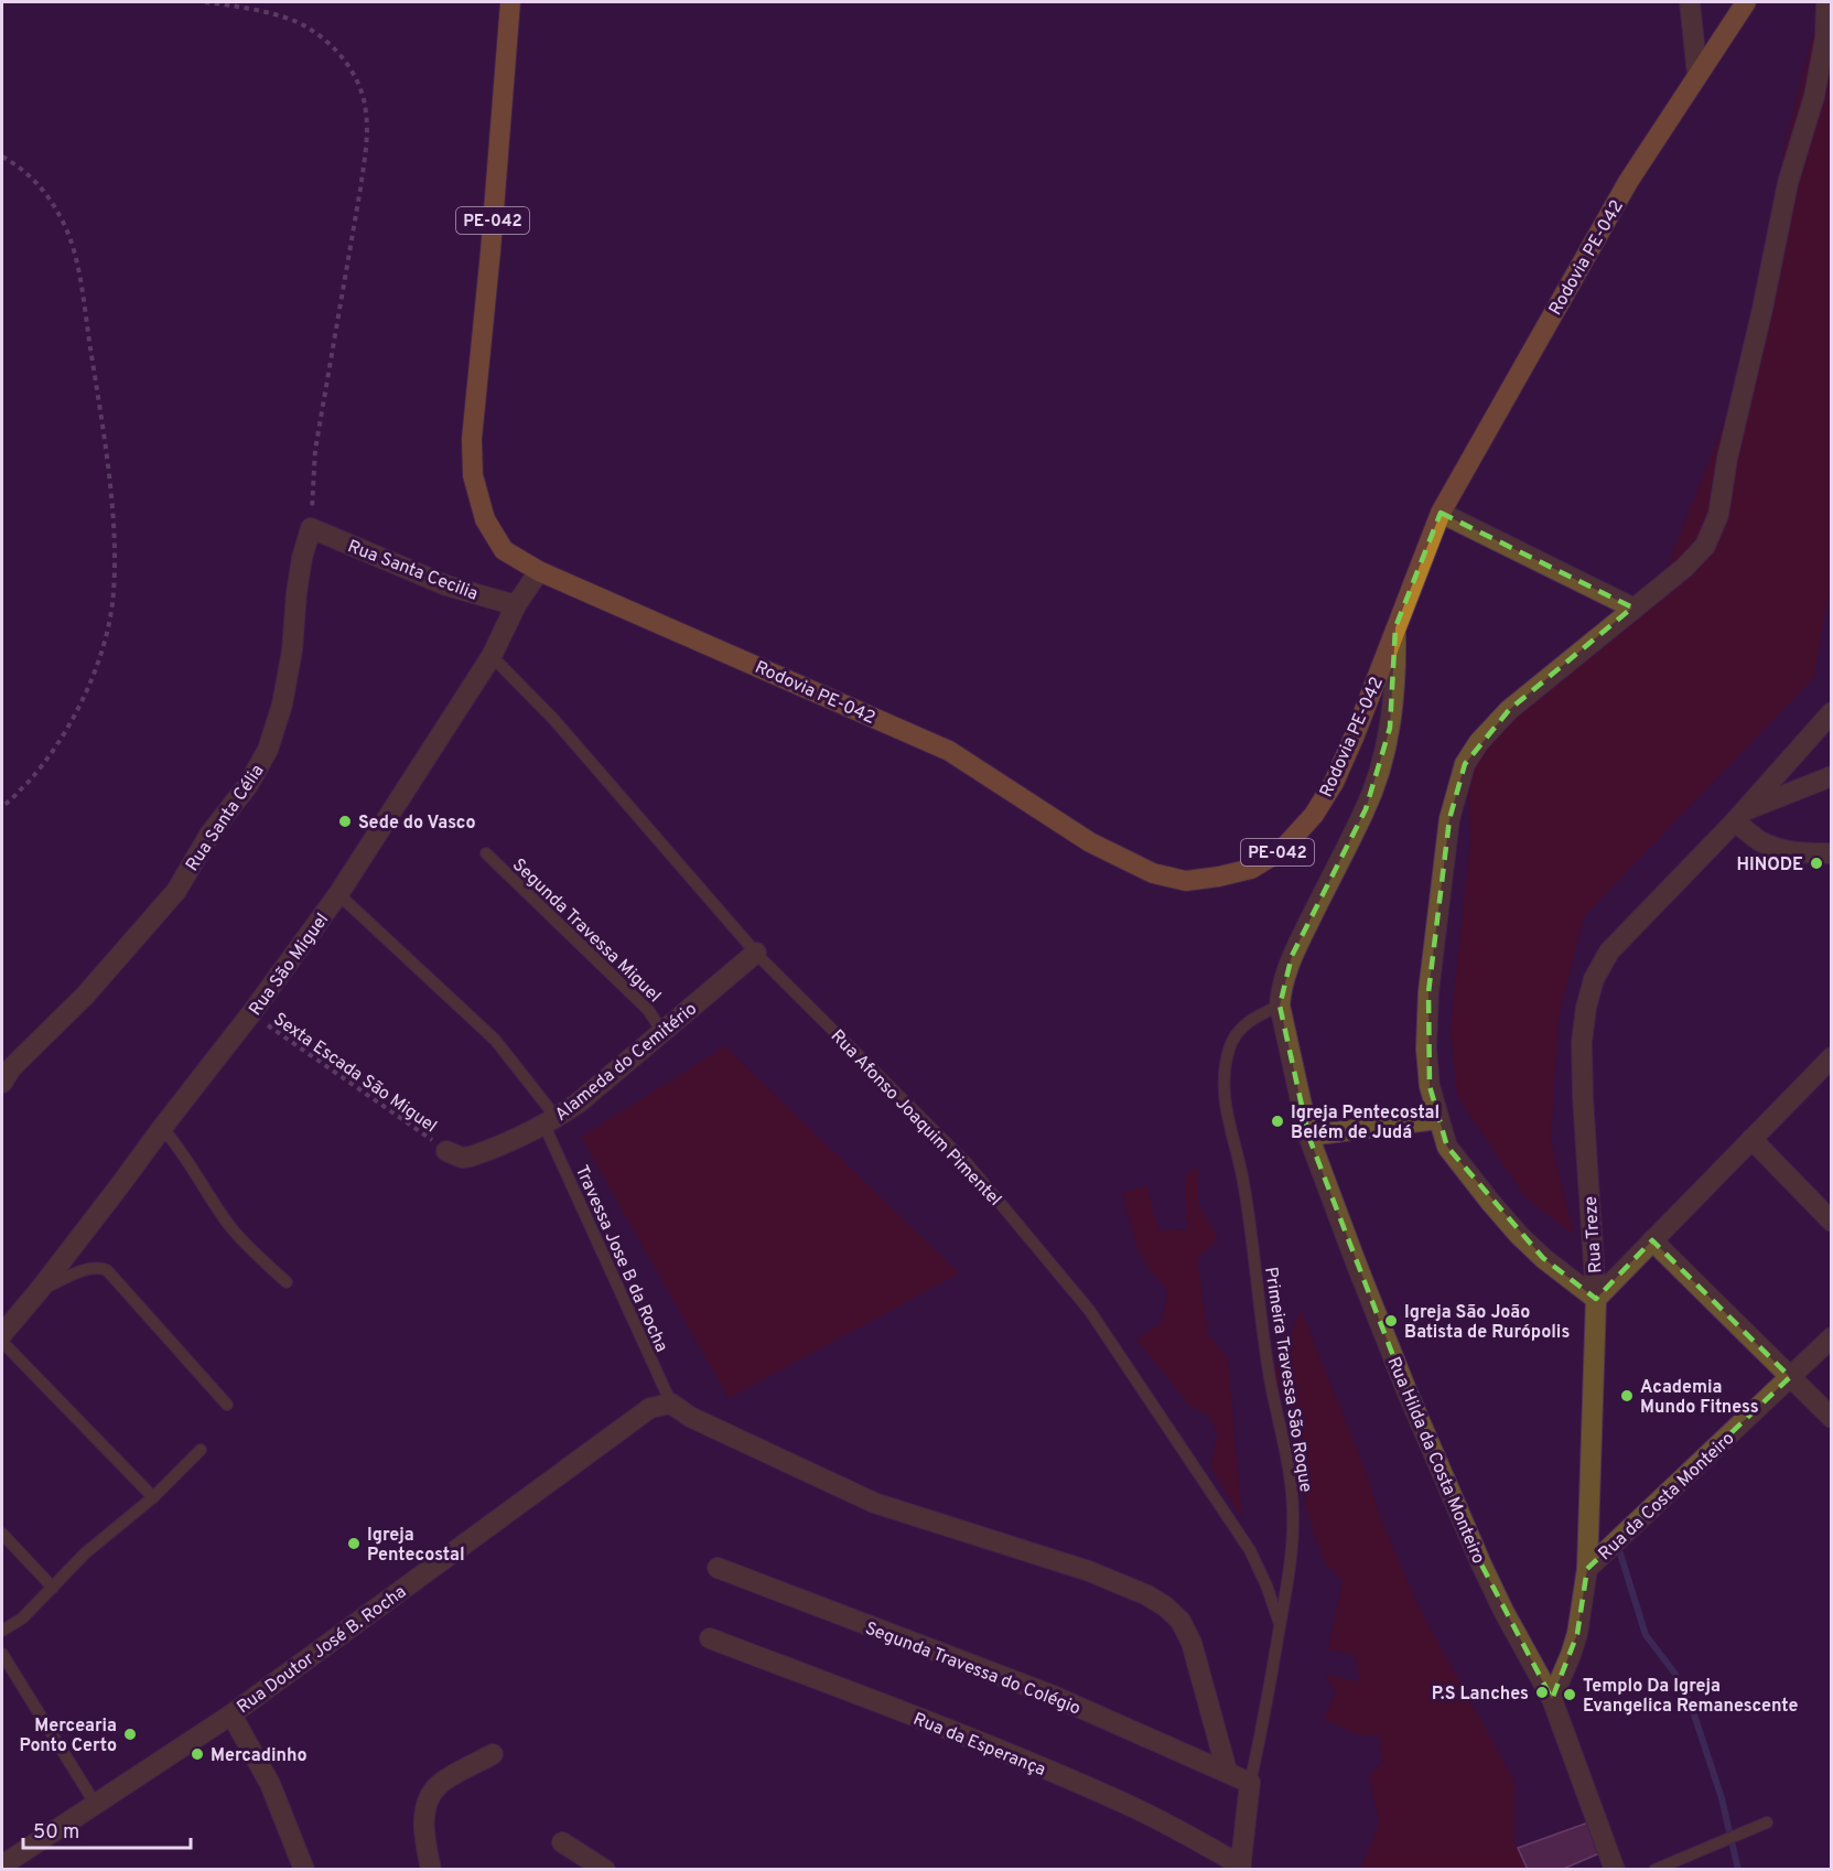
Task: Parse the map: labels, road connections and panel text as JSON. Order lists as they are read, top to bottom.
{
  "streets": {
    "main road": ["PE-042", "Rodovia PE-042"],
    "street": [
      "Rua Santa Cecilia",
      "Rua Santa Célia",
      "Rua São Miguel",
      "Alameda do Cemitério",
      "Rua Treze",
      "Rua Hilda da Costa Monteiro",
      "Rua da Costa Monteiro",
      "Rua Doutor José B. Rocha",
      "Segunda Travessa do Colégio",
      "Rua da Esperança"
    ],
    "lane": [
      "Segunda Travessa Miguel",
      "Rua Afonso Joaquim Pimentel",
      "Travessa Jose B da Rocha",
      "Primeira Travessa São Roque"
    ],
    "path": ["Sexta Escada São Miguel"]
  },
  "crossings": [
    ["Rodovia PE-042", "Rua São Miguel"],
    ["Rodovia PE-042", "Rua Hilda da Costa Monteiro"],
    ["Rua Santa Cecilia", "Rua Santa Célia"],
    ["Rua Santa Cecilia", "Rua São Miguel"],
    ["Segunda Travessa Miguel", "Alameda do Cemitério"],
    ["Rua São Miguel", "Sexta Escada São Miguel"],
    ["Rua São Miguel", "Rua Afonso Joaquim Pimentel"],
    ["Rua São Miguel", "Travessa Jose B da Rocha"],
    ["Alameda do Cemitério", "Sexta Escada São Miguel"],
    ["Alameda do Cemitério", "Rua Afonso Joaquim Pimentel"],
    ["Alameda do Cemitério", "Travessa Jose B da Rocha"],
    ["Rua Afonso Joaquim Pimentel", "Primeira Travessa São Roque"],
    ["Rua Treze", "Rua Hilda da Costa Monteiro"],
    ["Rua Treze", "Rua da Costa Monteiro"],
    ["Travessa Jose B da Rocha", "Rua Doutor José B. Rocha"],
    ["Primeira Travessa São Roque", "Rua Hilda da Costa Monteiro"],
    ["Primeira Travessa São Roque", "Segunda Travessa do Colégio"]
  ],
  "places": [
    "Sede do Vasco",
    "HINODE",
    "Igreja Pentecostal Belém de Judá",
    "Igreja São João Batista de Rurópolis",
    "Academia Mundo Fitness",
    "Igreja Pentecostal",
    "P.S Lanches",
    "Templo Da Igreja Evangelica Remanescente",
    "Mercearia Ponto Certo",
    "Mercadinho"
  ],
  "scale_bar": "50 m"
}
